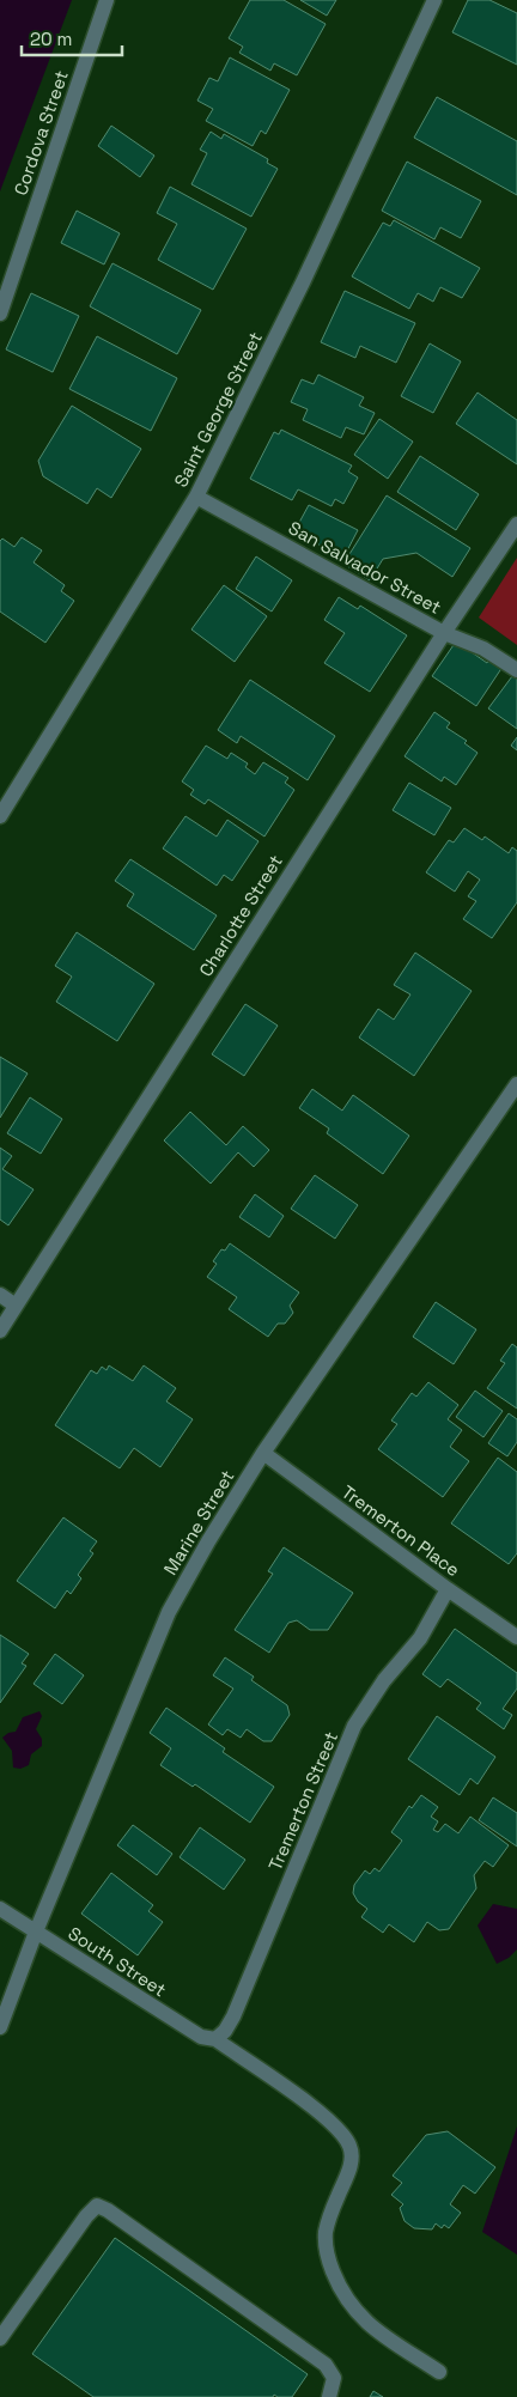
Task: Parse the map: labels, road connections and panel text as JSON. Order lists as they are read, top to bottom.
{
  "streets": {
    "street": [
      "Cordova Street",
      "Saint George Street",
      "San Salvador Street",
      "Charlotte Street",
      "Marine Street",
      "Tremerton Place",
      "Tremerton Street",
      "South Street"
    ]
  },
  "crossings": [
    ["Saint George Street", "San Salvador Street"],
    ["San Salvador Street", "Charlotte Street"],
    ["Marine Street", "Tremerton Place"],
    ["Marine Street", "South Street"],
    ["Tremerton Place", "Tremerton Street"],
    ["Tremerton Street", "South Street"]
  ],
  "scale_bar": "20 m"
}
